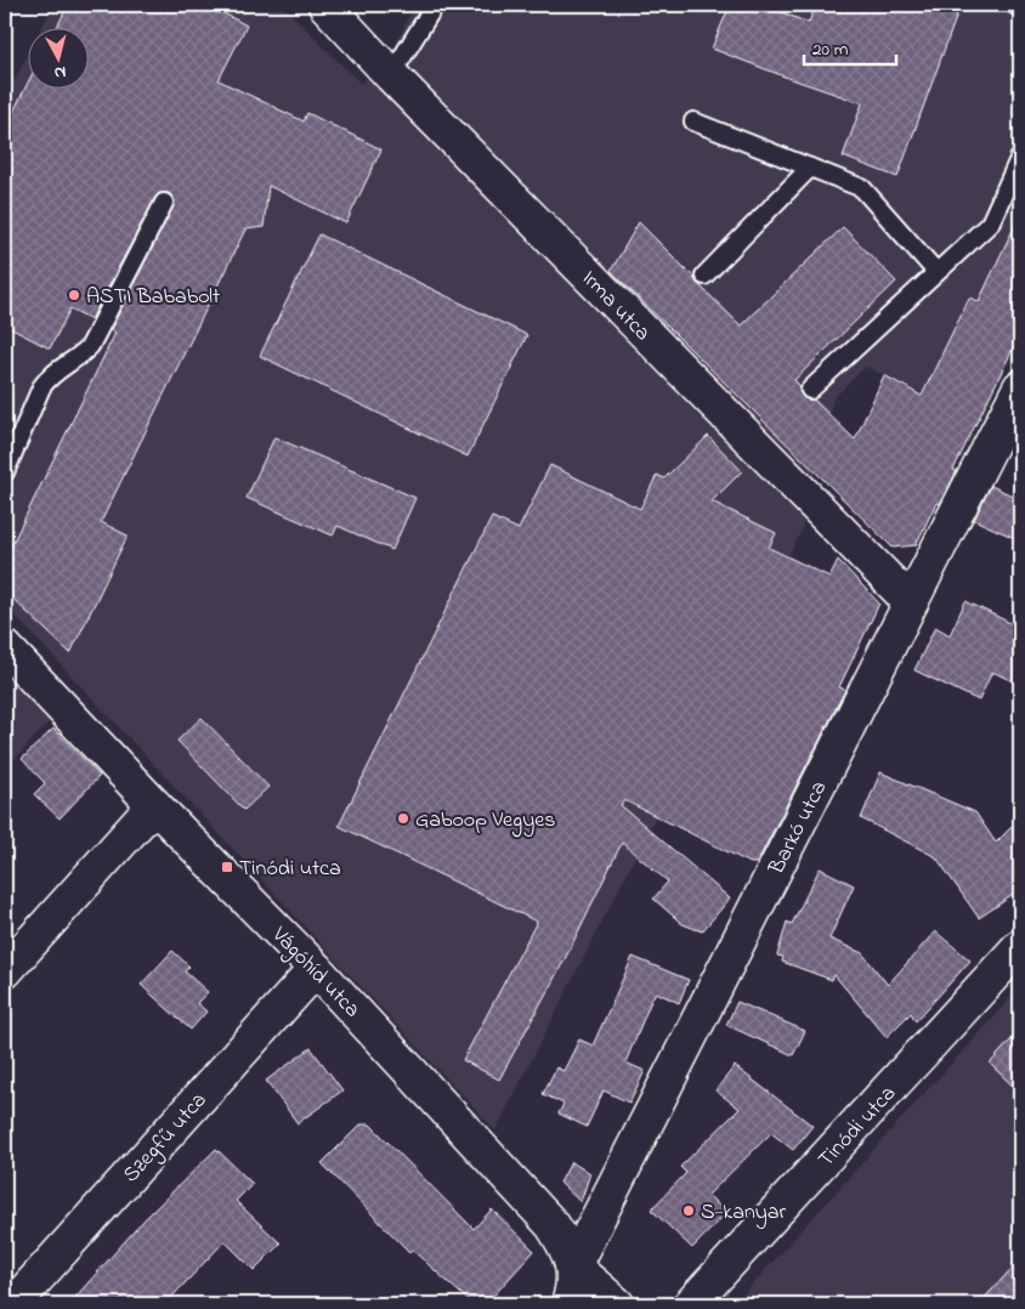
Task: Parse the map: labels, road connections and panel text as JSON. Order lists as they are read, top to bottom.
{
  "streets": {
    "street": [
      "Irma utca",
      "Barkó utca",
      "Vágóhíd utca",
      "Tinódi utca",
      "Szegfű utca"
    ]
  },
  "crossings": [
    ["Irma utca", "Barkó utca"],
    ["Barkó utca", "Vágóhíd utca"],
    ["Vágóhíd utca", "Szegfű utca"]
  ],
  "places": {
    "other": ["ASTI Bababolt", "Gaboop Vegyes", "S-kanyar"],
    "transit": ["Tinódi utca"]
  },
  "scale_bar": "20 m",
  "north": "bottom"
}
